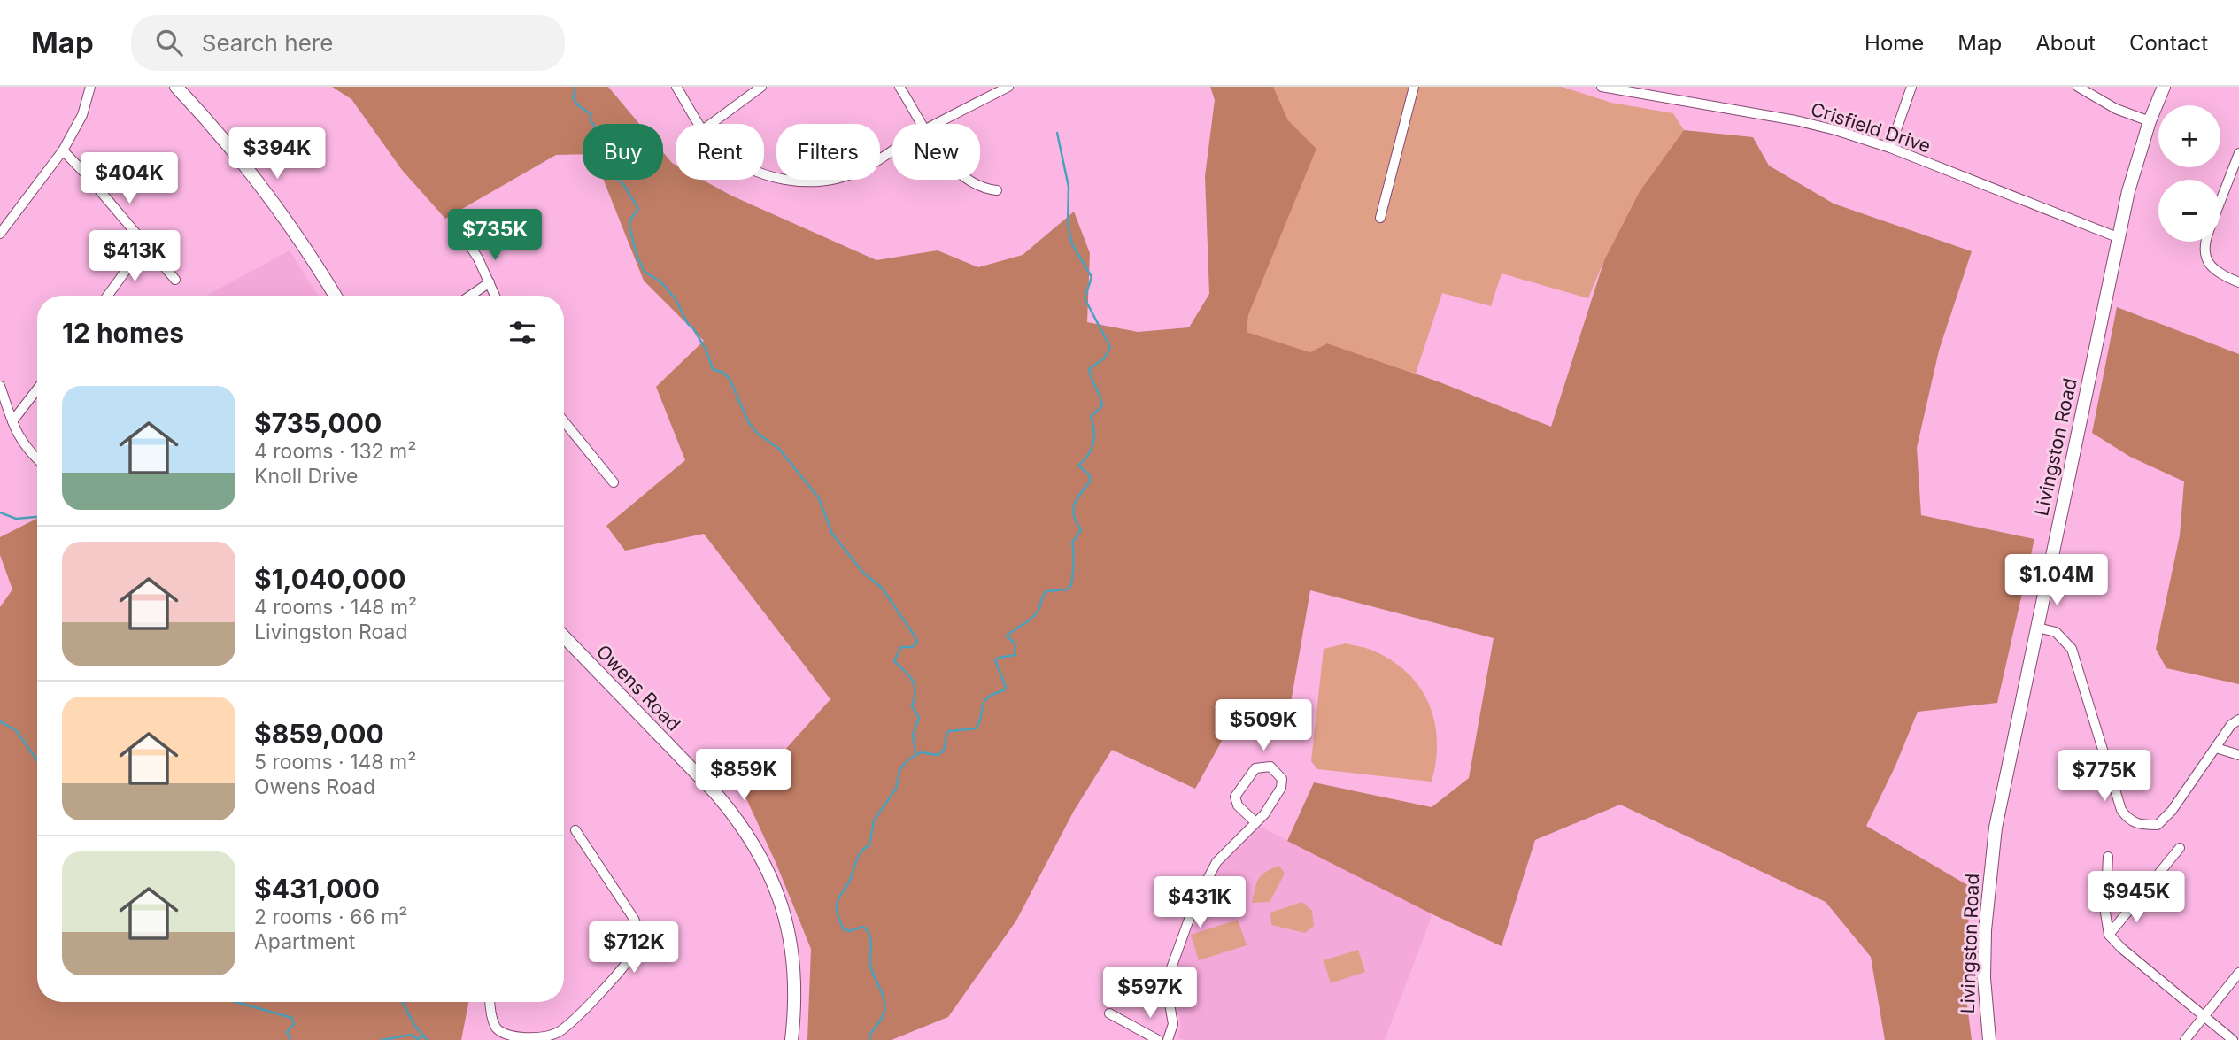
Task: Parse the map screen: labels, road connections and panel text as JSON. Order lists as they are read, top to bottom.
{
  "streets": {
    "main road": ["Livingston Road", "Owens Road"],
    "street": ["Crisfield Drive"]
  },
  "crossings": [
    ["Crisfield Drive", "Livingston Road"]
  ],
  "page": {
    "header": "Map",
    "search": "Search here",
    "nav": [
      "Home",
      "Map",
      "About",
      "Contact"
    ],
    "map_buttons": ["+", "−"],
    "chip": [
      "Buy",
      "Rent",
      "Filters",
      "New"
    ],
    "price": [
      "$394K",
      "$404K",
      "$735K",
      "$413K",
      "$1.04M",
      "$509K",
      "$859K",
      "$775K",
      "$945K",
      "$431K",
      "$712K",
      "$597K"
    ],
    "heading": "12 homes",
    "list": [
      {
        "name": "$735,000",
        "note": "4 rooms · 132 m² · Knoll Drive"
      },
      {
        "name": "$1,040,000",
        "note": "4 rooms · 148 m² · Livingston Road"
      },
      {
        "name": "$859,000",
        "note": "5 rooms · 148 m² · Owens Road"
      },
      {
        "name": "$431,000",
        "note": "2 rooms · 66 m² · Apartment"
      }
    ]
  }
}
